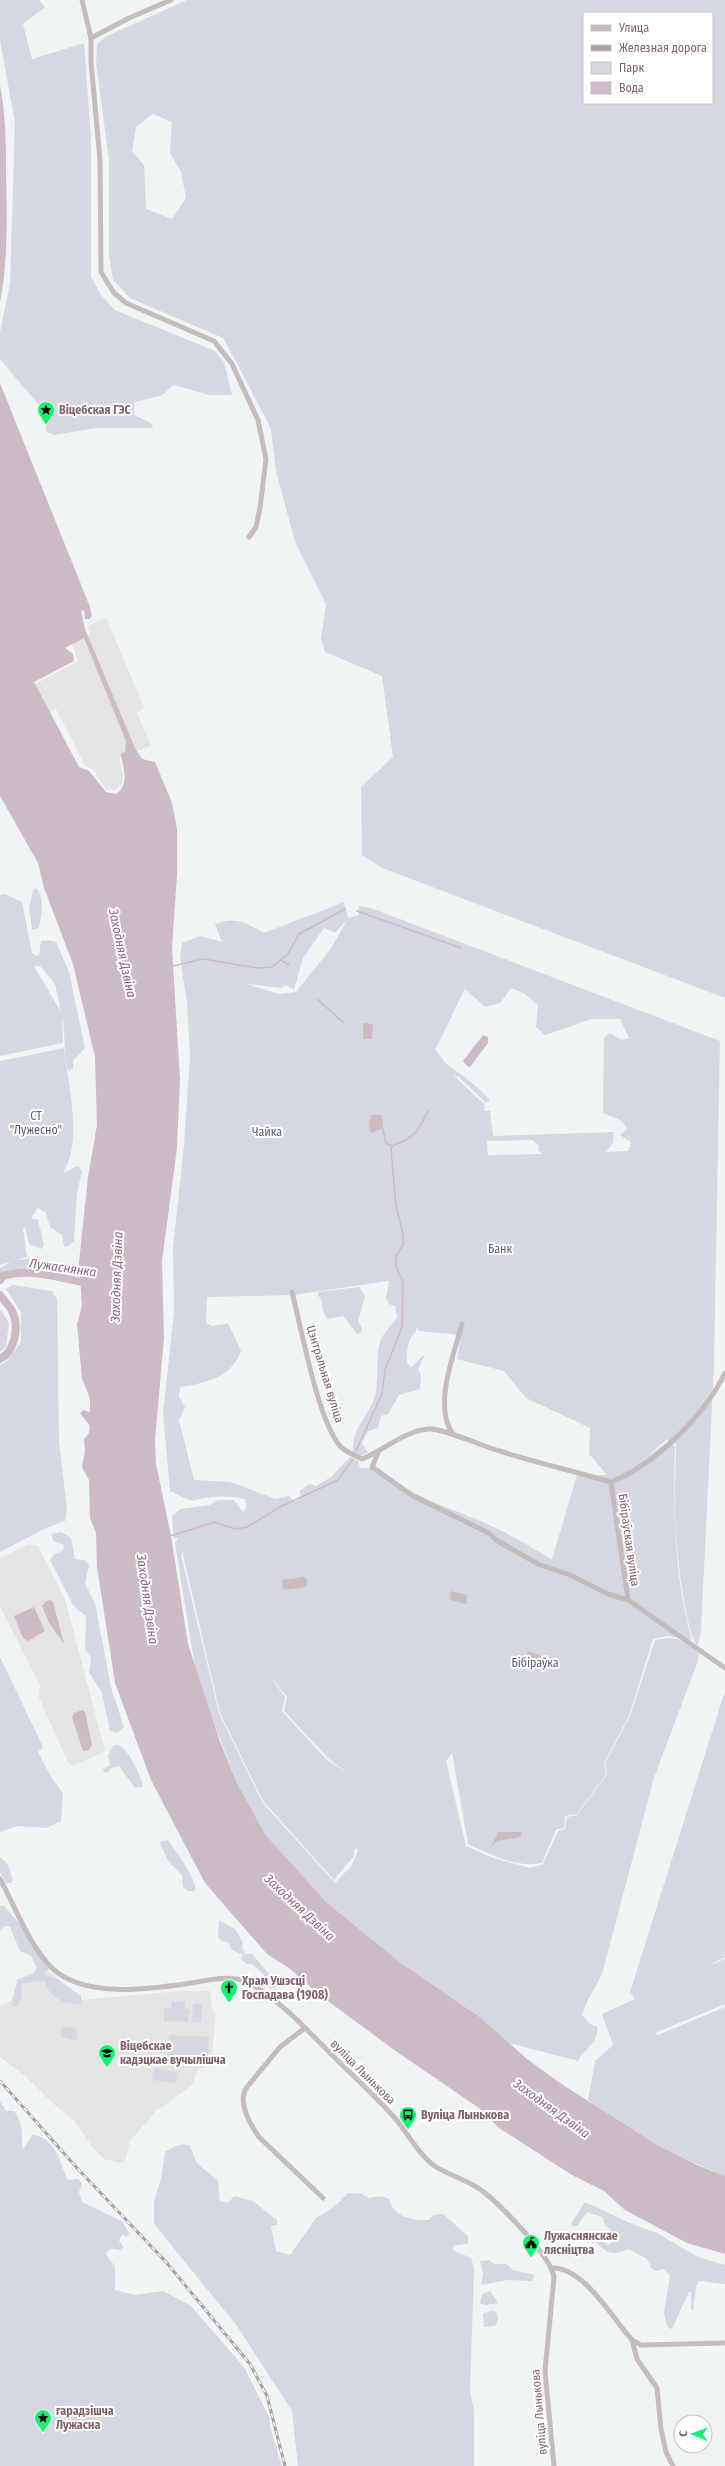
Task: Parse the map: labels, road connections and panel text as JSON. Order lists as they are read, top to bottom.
{
  "streets": {
    "street": ["Цэнтральная вуліца", "Бібіраўская вуліца", "вуліца Лынькова"]
  },
  "crossings": [
    ["Цэнтральная вуліца", "Бібіраўская вуліца"]
  ],
  "water": ["Заходняя Дзвіна", "Лужаснянка"],
  "parks": [
    "СТ \"Лужесно\"",
    "Чайка",
    "Банк",
    "Бібіраўка"
  ],
  "places": {
    "place": ["Віцебская ГЭС", "гарадзішча Лужасна"],
    "church": ["Храм Ушэсці Госпадава (1908)"],
    "school or university": ["Віцебскае кадэцкае вучылішча"],
    "bus stop": ["Вуліца Лынькова"],
    "public building": ["Лужаснянскае лясніцтва"]
  },
  "legend": [
    "Улица",
    "Железная дорога",
    "Парк",
    "Вода"
  ],
  "north": "left"
}
